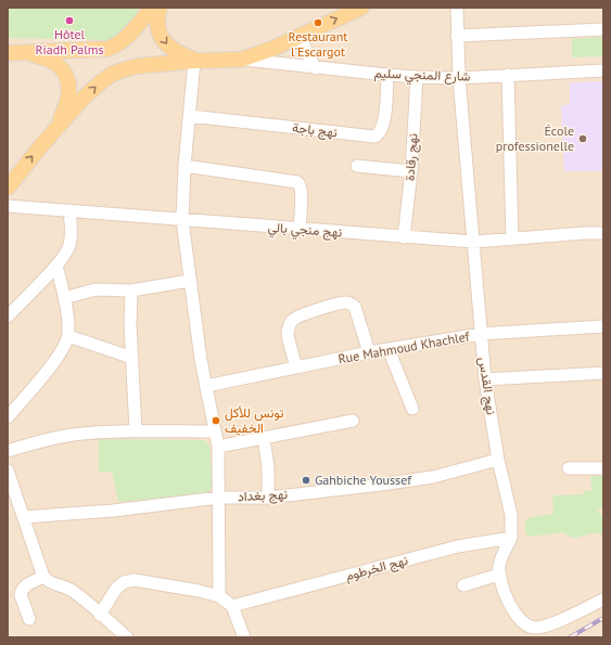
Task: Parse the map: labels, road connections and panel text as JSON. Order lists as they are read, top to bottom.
{
  "streets": {
    "street": [
      "شارع المنجي سليم",
      "نهج باجة",
      "نهج رقادة",
      "نهج منجي بالي",
      "Rue Mahmoud Khachlef",
      "نهج القدس",
      "نهج بغداد",
      "نهج الخرطوم"
    ]
  },
  "crossings": [
    ["شارع المنجي سليم", "نهج باجة"],
    ["شارع المنجي سليم", "نهج رقادة"],
    ["شارع المنجي سليم", "نهج القدس"],
    ["نهج رقادة", "نهج منجي بالي"],
    ["نهج منجي بالي", "نهج القدس"],
    ["Rue Mahmoud Khachlef", "نهج القدس"],
    ["نهج القدس", "نهج بغداد"],
    ["نهج القدس", "نهج الخرطوم"]
  ],
  "places": [
    "Hôtel Riadh Palms",
    "Restaurant l'Escargot",
    "École professionelle",
    "تونس للأكل الخفيف",
    "Gahbiche Youssef"
  ]
}
